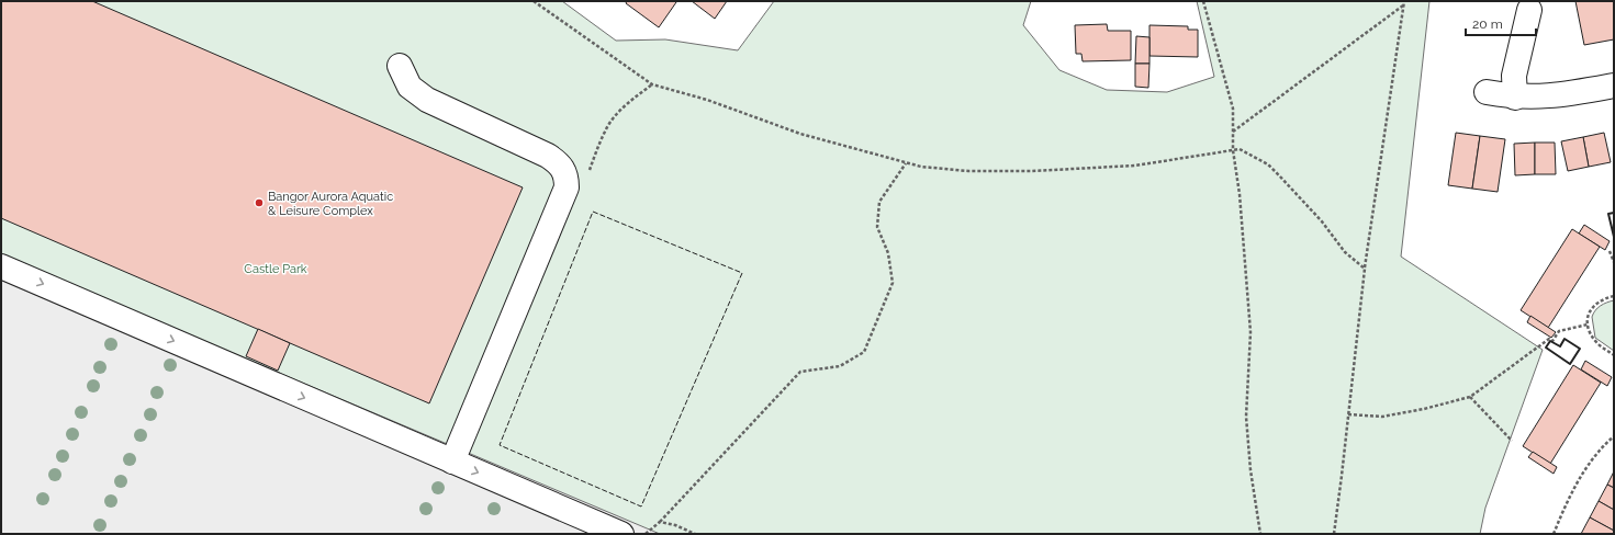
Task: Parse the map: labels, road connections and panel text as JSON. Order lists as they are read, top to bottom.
{
  "parks": ["Castle Park"],
  "places": ["Bangor Aurora Aquatic & Leisure Complex"],
  "scale_bar": "20 m"
}
